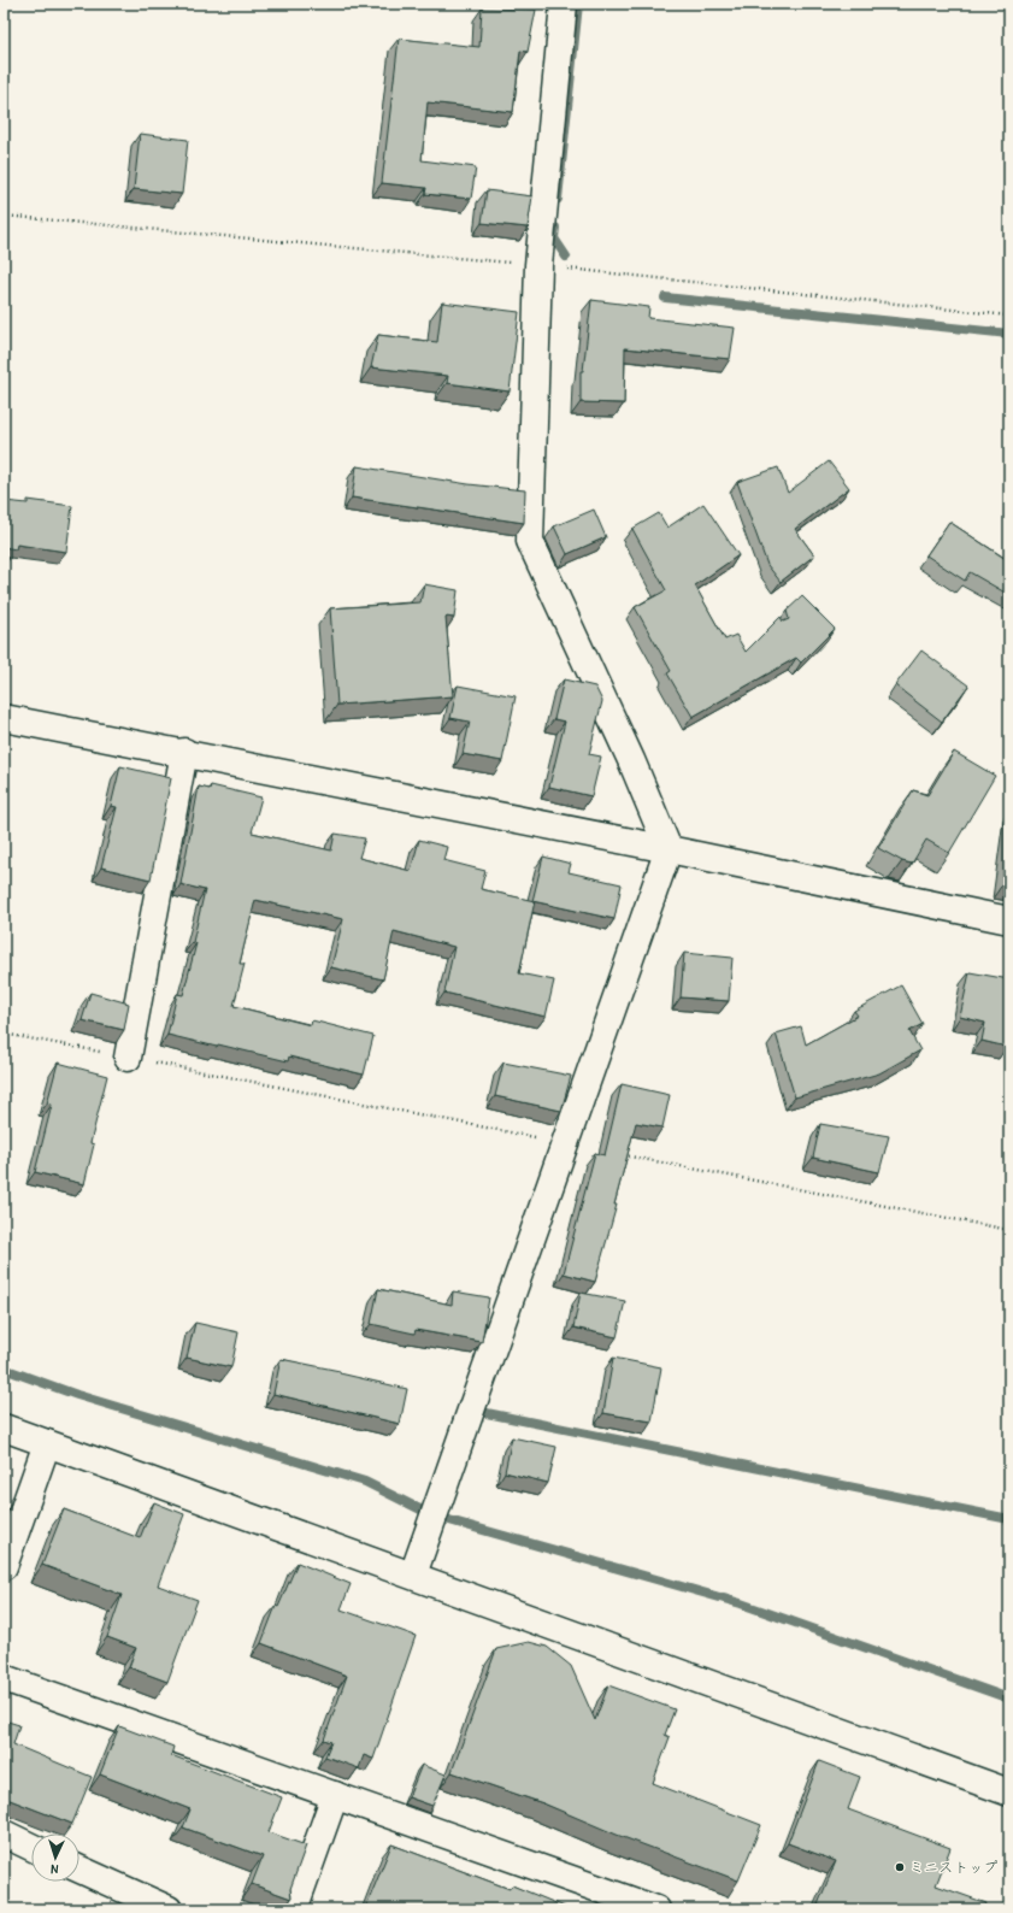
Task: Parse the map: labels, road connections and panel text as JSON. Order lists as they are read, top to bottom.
{
  "places": ["ミニストップ"],
  "north": "bottom"
}
